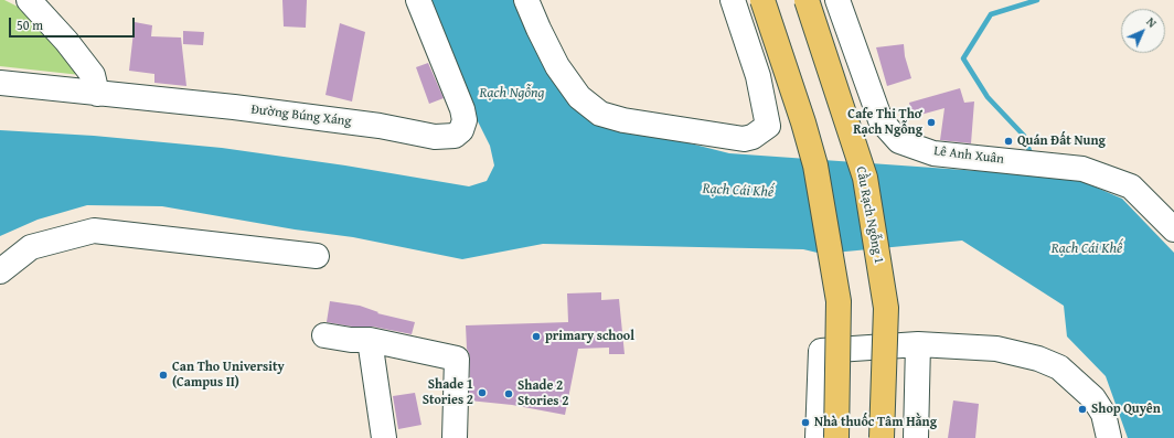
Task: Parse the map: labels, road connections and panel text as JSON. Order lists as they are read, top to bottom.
{
  "streets": {
    "main road": ["Cầu Rạch Ngỗng 1"],
    "street": ["Đường Búng Xáng", "Lê Anh Xuân"]
  },
  "water": ["Rạch Ngỗng", "Rạch Cái Khế"],
  "places": [
    "Cafe Thi Thơ Rạch Ngỗng",
    "Quán Đất Nung",
    "primary school",
    "Can Tho University (Campus II)",
    "Shade 1 Stories 2",
    "Shade 2 Stories 2",
    "Shop Quyên",
    "Nhà thuốc Tâm Hằng"
  ],
  "scale_bar": "50 m",
  "north": "top right"
}
